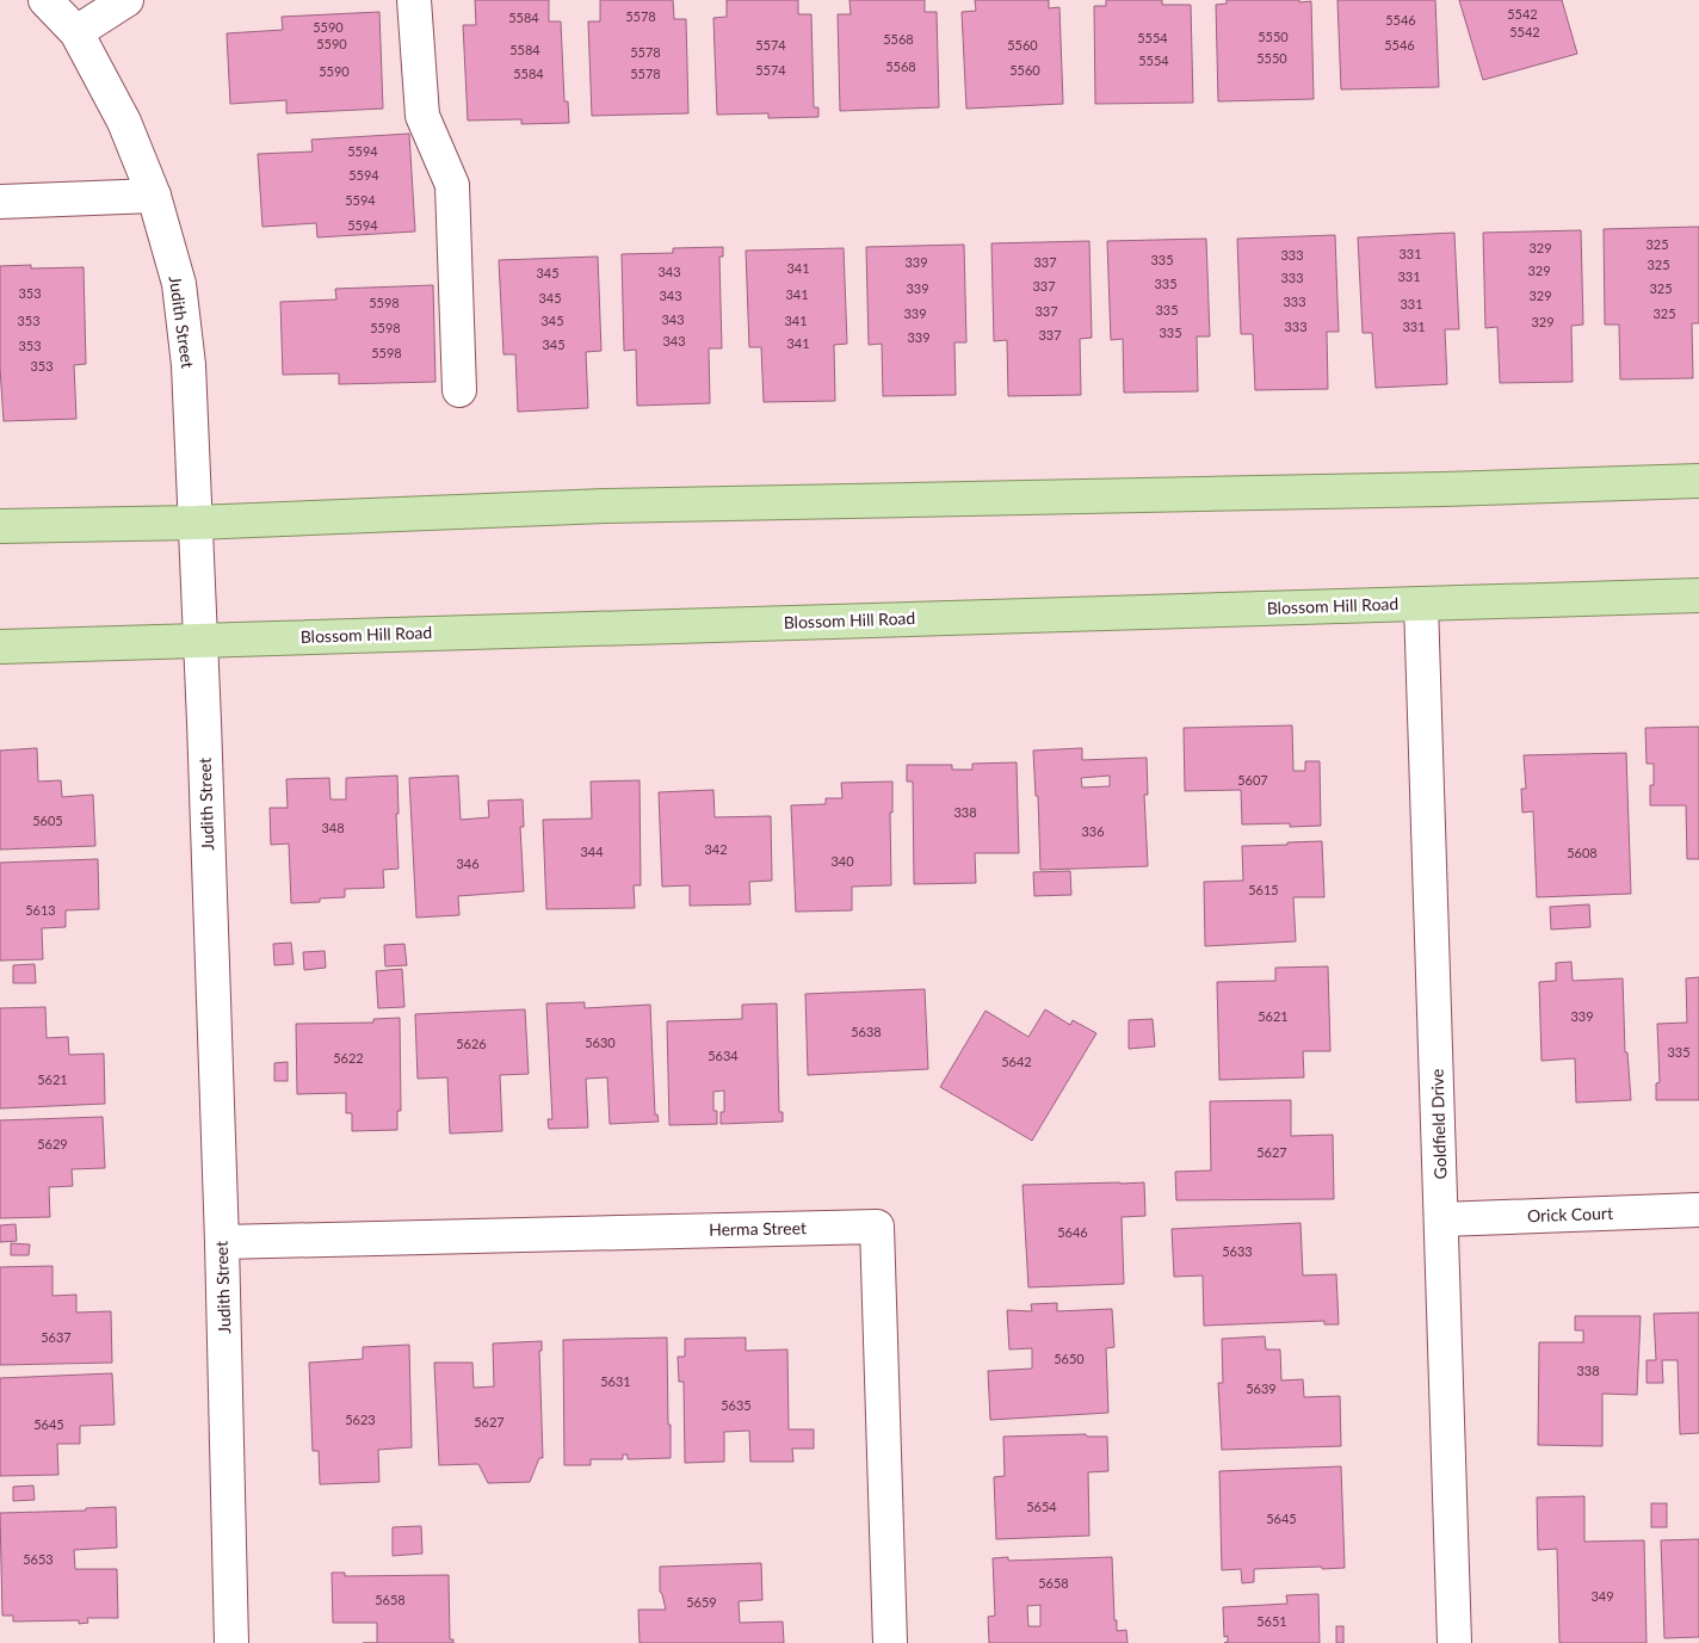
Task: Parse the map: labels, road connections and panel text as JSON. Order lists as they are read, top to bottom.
{
  "streets": {
    "main road": ["Blossom Hill Road"],
    "street": [
      "Judith Street",
      "Goldfield Drive",
      "Orick Court",
      "Herma Street"
    ]
  },
  "crossings": [
    ["Judith Street", "Blossom Hill Road"],
    ["Judith Street", "Herma Street"],
    ["Blossom Hill Road", "Goldfield Drive"],
    ["Goldfield Drive", "Orick Court"]
  ],
  "house_numbers": [
    "5542",
    "5578",
    "5584",
    "5546",
    "5590",
    "5542",
    "5550",
    "5554",
    "5568",
    "5590",
    "5574",
    "5560",
    "5546",
    "5584",
    "5578",
    "5550",
    "5554",
    "5568",
    "5574",
    "5560",
    "5590",
    "5584",
    "5578",
    "5594",
    "5594",
    "5594",
    "5594",
    "325",
    "329",
    "331",
    "333",
    "335",
    "339",
    "337",
    "325",
    "341",
    "329",
    "343",
    "345",
    "331",
    "333",
    "335",
    "337",
    "339",
    "325",
    "353",
    "341",
    "343",
    "329",
    "345",
    "333",
    "5598",
    "331",
    "335",
    "337",
    "339",
    "325",
    "343",
    "353",
    "345",
    "341",
    "329",
    "333",
    "331",
    "5598",
    "335",
    "337",
    "339",
    "343",
    "341",
    "345",
    "353",
    "5598",
    "353",
    "5607",
    "338",
    "5605",
    "348",
    "336",
    "342",
    "344",
    "5608",
    "340",
    "346",
    "5615",
    "5613",
    "5621",
    "339",
    "5638",
    "5630",
    "5626",
    "335",
    "5634",
    "5622",
    "5642",
    "5621",
    "5629",
    "5627",
    "5646",
    "5633",
    "5637",
    "5650",
    "338",
    "5631",
    "5639",
    "5635",
    "5623",
    "5627",
    "5645",
    "5654",
    "5645",
    "5653",
    "5658",
    "349",
    "5658",
    "5659",
    "5651"
  ]
}
